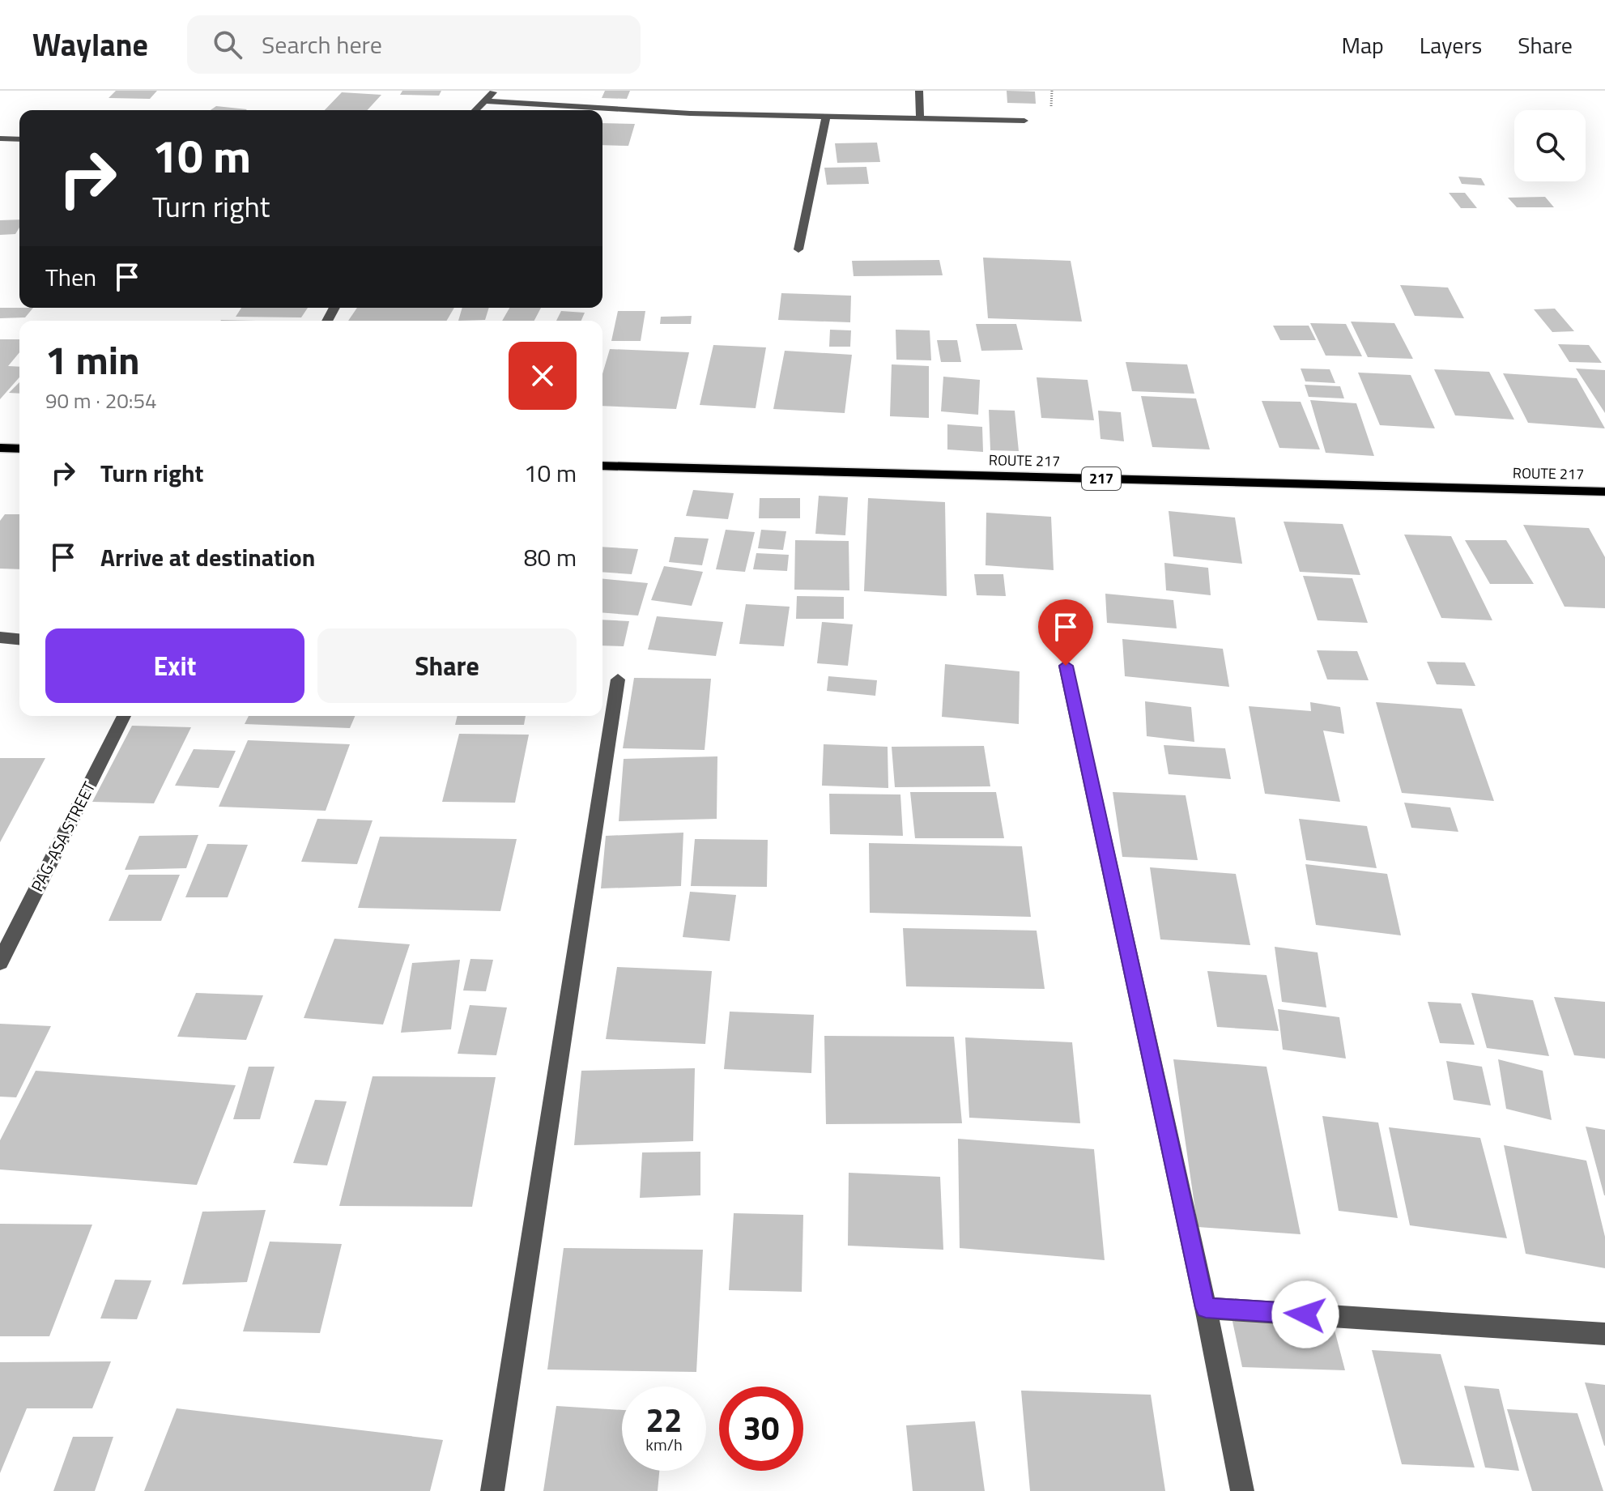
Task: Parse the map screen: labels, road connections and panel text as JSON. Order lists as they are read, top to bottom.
{
  "streets": {
    "main road": ["ROUTE 217", "217"],
    "street": ["PAG-ASA STREET"]
  },
  "page": {
    "header": "Waylane",
    "search": "Search here",
    "nav": ["Map", "Layers", "Share"],
    "turn": ["10 m", "Turn right"],
    "then": "Then",
    "heading": ["1 min", "90 m · 20:54"],
    "list": [
      {
        "name": "Turn right",
        "value": "10 m"
      },
      {
        "name": "Arrive at destination",
        "value": "80 m"
      }
    ],
    "buttons": ["Exit", "Share"],
    "speed": "22 km/h",
    "limit": "30"
  }
}
